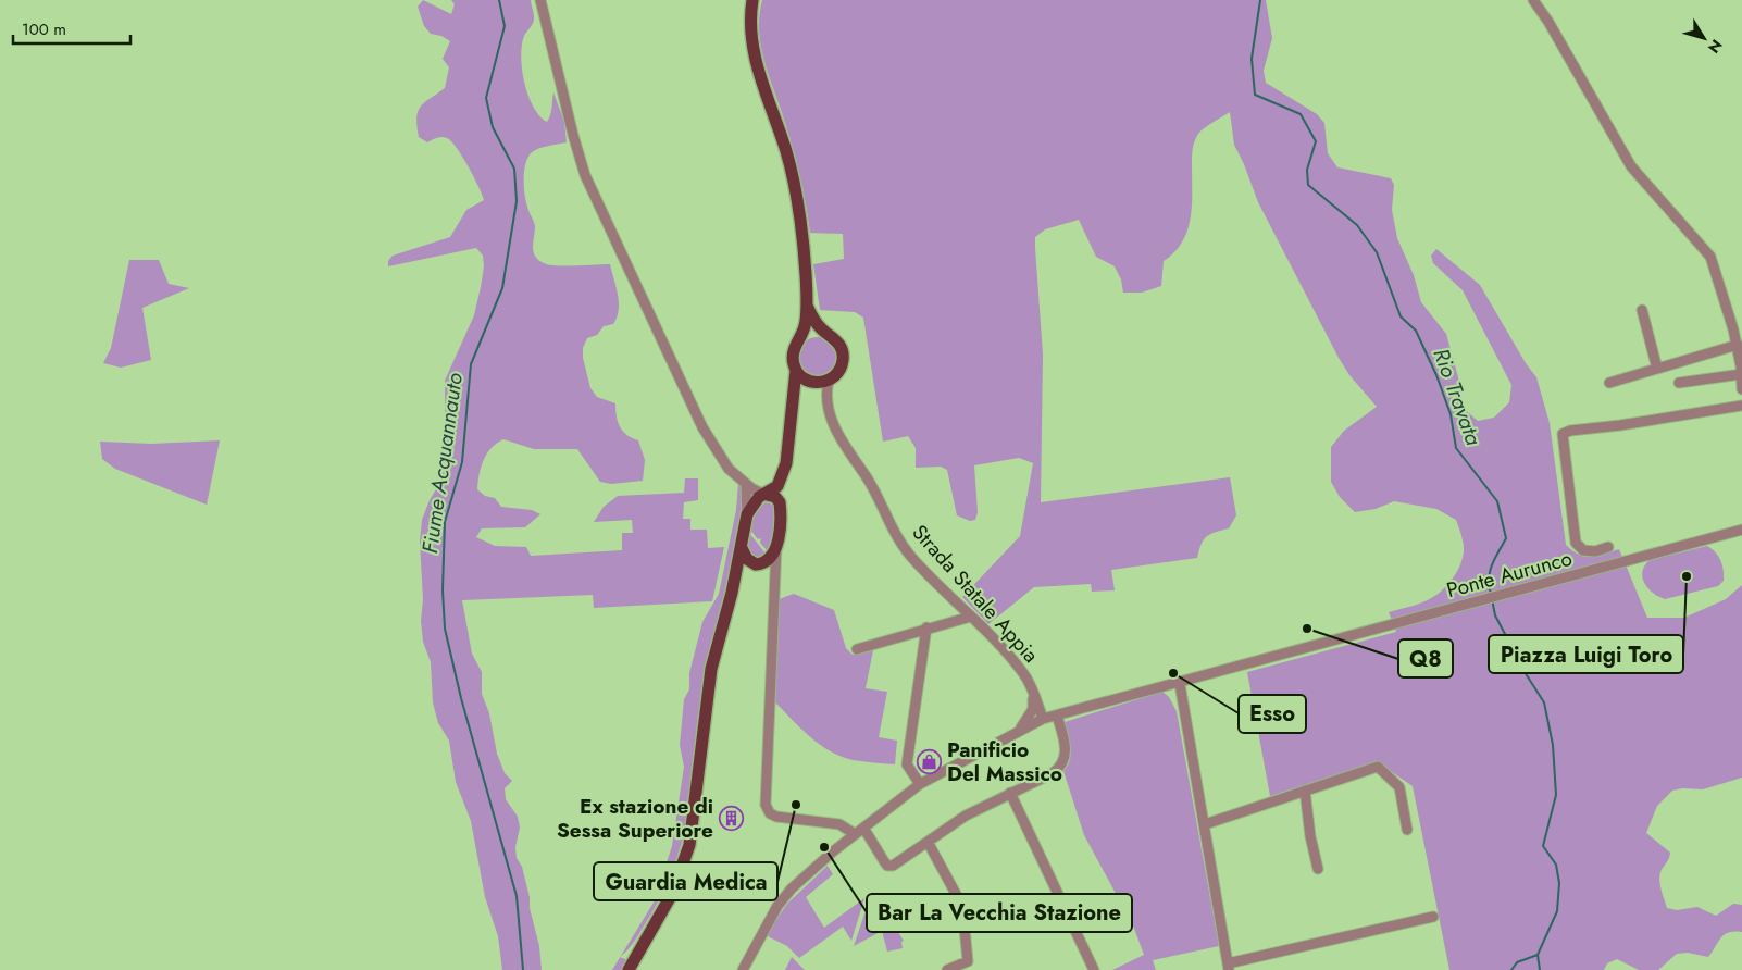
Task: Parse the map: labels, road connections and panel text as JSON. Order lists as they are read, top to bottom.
{
  "streets": {
    "main road": ["Strada Statale Appia"],
    "street": ["Ponte Aurunco"]
  },
  "crossings": [
    ["Ponte Aurunco", "Strada Statale Appia"]
  ],
  "water": ["Rio Travata", "Fiume Acquannauto"],
  "places": {
    "other": [
      "Piazza Luigi Toro",
      "Q8",
      "Esso",
      "Guardia Medica",
      "Bar La Vecchia Stazione"
    ],
    "shop": ["Panificio Del Massico"],
    "building": ["Ex stazione di Sessa Superiore"]
  },
  "scale_bar": "100 m",
  "north": "bottom right"
}
